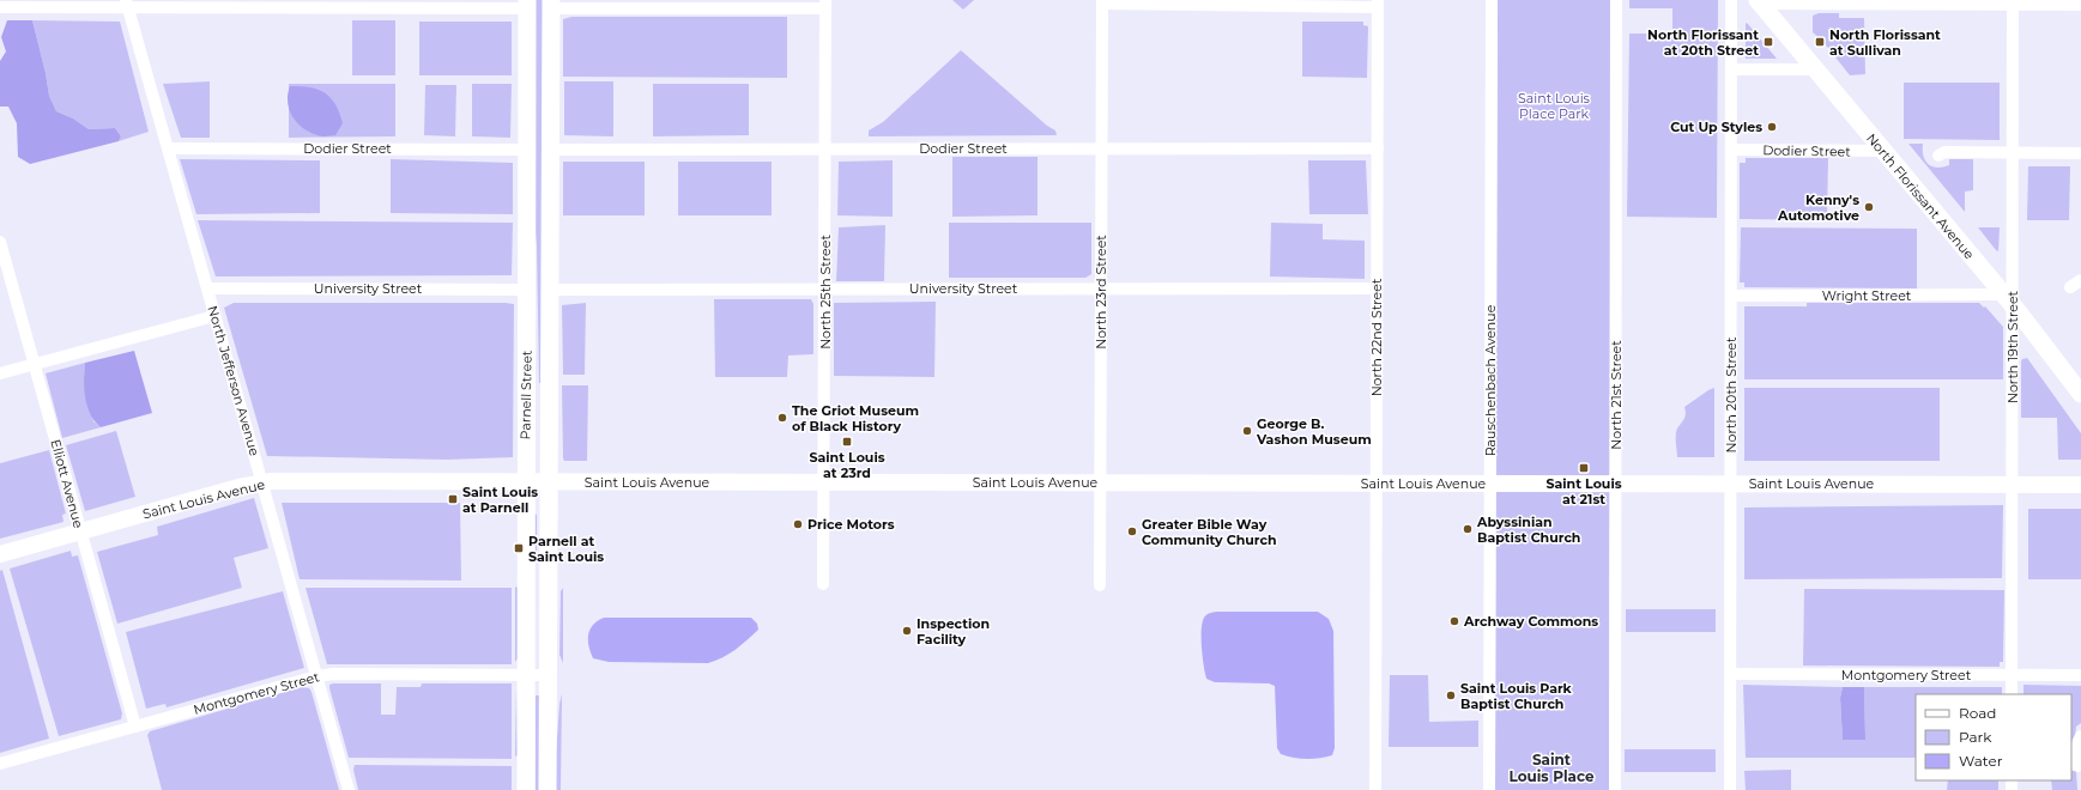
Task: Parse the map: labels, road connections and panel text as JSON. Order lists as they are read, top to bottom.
{
  "streets": {
    "main road": ["North Florissant Avenue", "Parnell Street"],
    "street": [
      "Dodier Street",
      "University Street",
      "North 25th Street",
      "North 23rd Street",
      "Wright Street",
      "North 22nd Street",
      "North 19th Street",
      "North Jefferson Avenue",
      "Rauschenbach Avenue",
      "North 21st Street",
      "North 20th Street",
      "Saint Louis Avenue",
      "Elliott Avenue",
      "Montgomery Street"
    ]
  },
  "crossings": [
    ["Dodier Street", "North Florissant Avenue"],
    ["Dodier Street", "North 25th Street"],
    ["Dodier Street", "North 23rd Street"],
    ["Dodier Street", "North 22nd Street"],
    ["Dodier Street", "North Jefferson Avenue"],
    ["Dodier Street", "Parnell Street"],
    ["Dodier Street", "North 20th Street"],
    ["North Florissant Avenue", "Wright Street"],
    ["North Florissant Avenue", "North 19th Street"],
    ["University Street", "North 25th Street"],
    ["University Street", "North 23rd Street"],
    ["University Street", "North 22nd Street"],
    ["University Street", "North Jefferson Avenue"],
    ["University Street", "Parnell Street"],
    ["North 25th Street", "Saint Louis Avenue"],
    ["North 23rd Street", "Saint Louis Avenue"],
    ["Wright Street", "North 19th Street"],
    ["Wright Street", "North 20th Street"],
    ["North 22nd Street", "Saint Louis Avenue"],
    ["North 19th Street", "Saint Louis Avenue"],
    ["North 19th Street", "Montgomery Street"],
    ["North Jefferson Avenue", "Saint Louis Avenue"],
    ["North Jefferson Avenue", "Montgomery Street"],
    ["Rauschenbach Avenue", "Saint Louis Avenue"],
    ["Parnell Street", "Saint Louis Avenue"],
    ["Parnell Street", "Montgomery Street"],
    ["North 21st Street", "Saint Louis Avenue"],
    ["North 20th Street", "Saint Louis Avenue"],
    ["North 20th Street", "Montgomery Street"],
    ["Saint Louis Avenue", "Elliott Avenue"],
    ["Elliott Avenue", "Montgomery Street"]
  ],
  "districts": ["Saint Louis Place"],
  "parks": ["Saint Louis Place Park"],
  "places": {
    "transit": [
      "North Florissant at 20th Street",
      "North Florissant at Sullivan",
      "Saint Louis at 23rd",
      "Saint Louis at 21st",
      "Saint Louis at Parnell",
      "Parnell at Saint Louis"
    ],
    "other": [
      "Cut Up Styles",
      "Kenny's Automotive",
      "The Griot Museum of Black History",
      "George B. Vashon Museum",
      "Price Motors",
      "Abyssinian Baptist Church",
      "Greater Bible Way Community Church",
      "Archway Commons",
      "Inspection Facility",
      "Saint Louis Park Baptist Church"
    ]
  },
  "legend": ["Road", "Park", "Water"]
}
